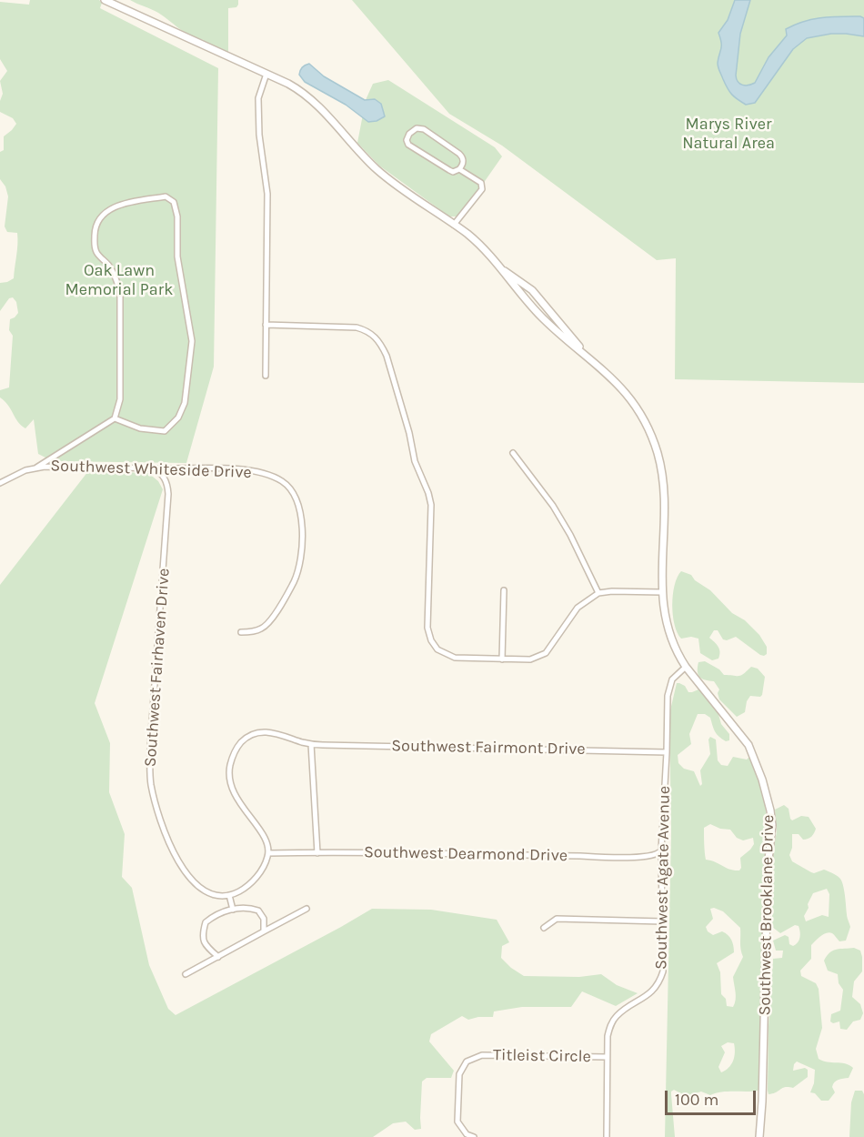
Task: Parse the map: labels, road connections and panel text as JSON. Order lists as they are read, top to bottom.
{
  "streets": {
    "street": [
      "Southwest Whiteside Drive",
      "Southwest Fairhaven Drive",
      "Southwest Fairmont Drive",
      "Southwest Dearmond Drive",
      "Southwest Agate Avenue",
      "Southwest Brooklane Drive",
      "Titleist Circle"
    ]
  },
  "crossings": [
    ["Southwest Whiteside Drive", "Southwest Fairhaven Drive"],
    ["Southwest Fairmont Drive", "Southwest Agate Avenue"],
    ["Southwest Dearmond Drive", "Southwest Agate Avenue"],
    ["Southwest Agate Avenue", "Southwest Brooklane Drive"],
    ["Southwest Agate Avenue", "Titleist Circle"]
  ],
  "parks": ["Marys River Natural Area", "Oak Lawn Memorial Park"],
  "scale_bar": "100 m"
}
